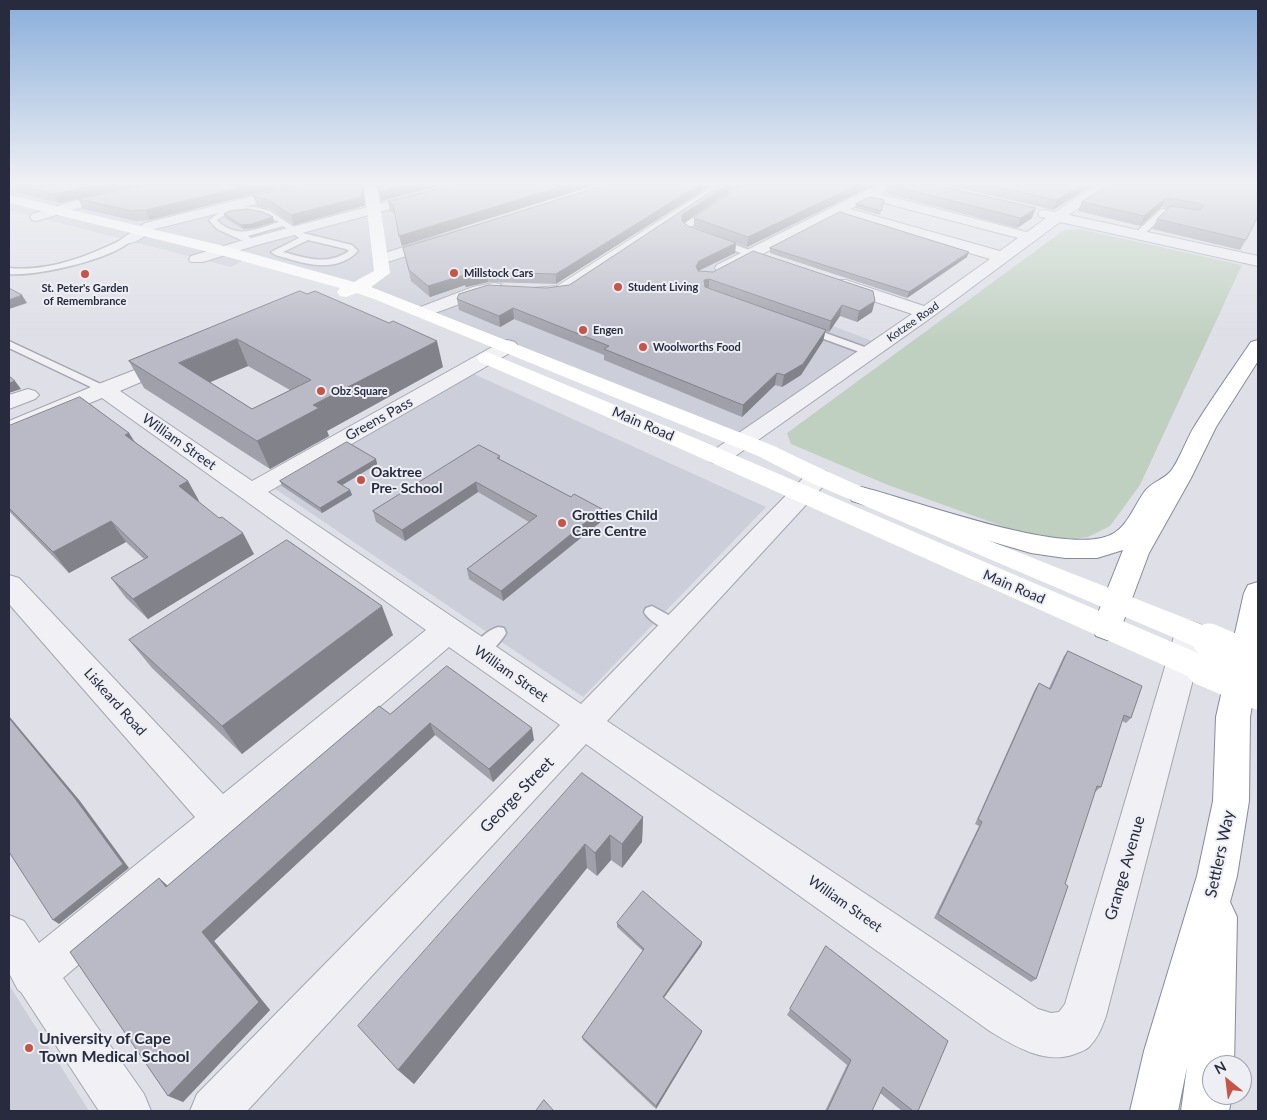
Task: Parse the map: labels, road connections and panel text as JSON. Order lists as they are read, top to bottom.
{
  "streets": {
    "main road": ["Main Road", "Settlers Way"],
    "street": [
      "Kotzee Road",
      "Greens Pass",
      "William Street",
      "Liskeard Road",
      "George Street",
      "Grange Avenue"
    ]
  },
  "crossings": [
    ["Kotzee Road", "Main Road"],
    ["Greens Pass", "Main Road"],
    ["Greens Pass", "William Street"],
    ["Main Road", "George Street"],
    ["Main Road", "Grange Avenue"],
    ["William Street", "George Street"],
    ["William Street", "Grange Avenue"]
  ],
  "places": [
    "Millstock Cars",
    "St. Peter's Garden of Remembrance",
    "Student Living",
    "Engen",
    "Woolworths Food",
    "Obz Square",
    "Oaktree Pre- School",
    "Grotties Child Care Centre",
    "University of Cape Town Medical School"
  ],
  "north": "top left"
}
